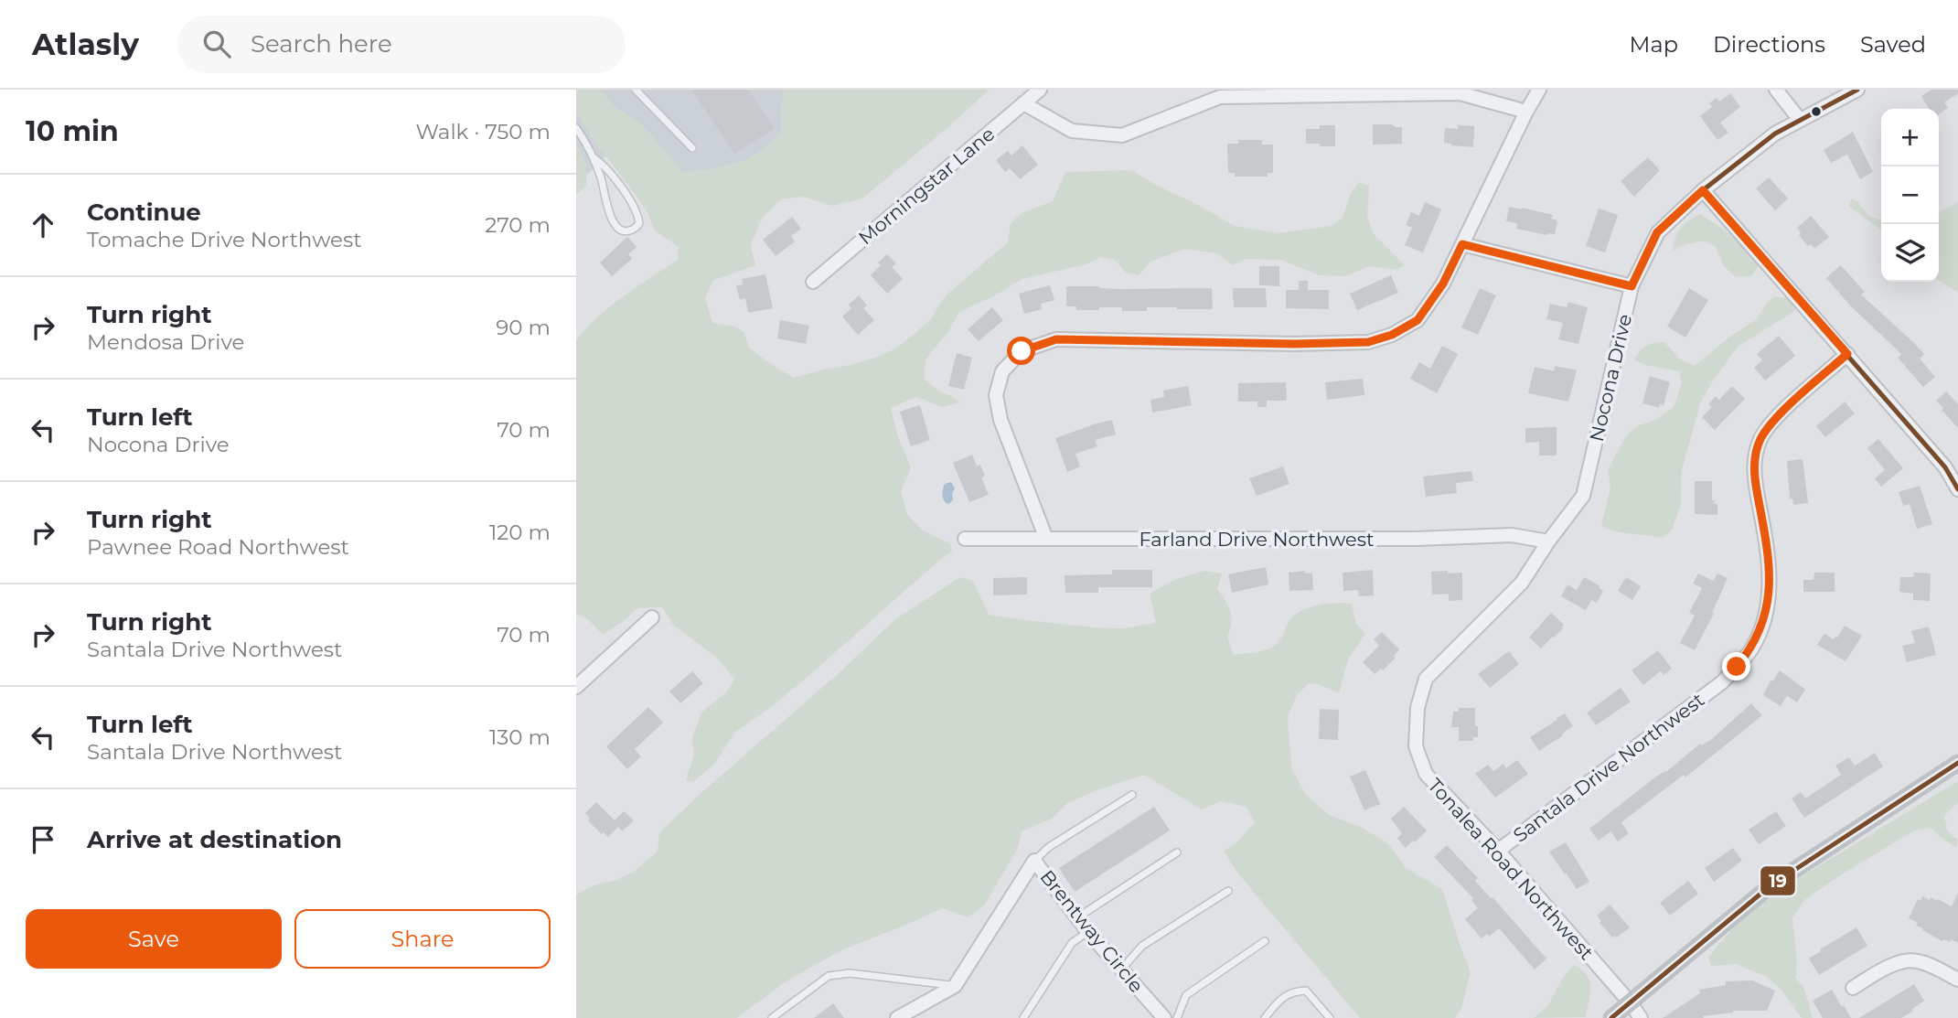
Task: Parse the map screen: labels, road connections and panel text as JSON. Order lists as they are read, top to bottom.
{
  "streets": {
    "street": [
      "Morningstar Lane",
      "Nocona Drive",
      "Farland Drive Northwest",
      "Santala Drive Northwest",
      "Tonalea Road Northwest",
      "Brentway Circle"
    ]
  },
  "crossings": [
    ["Nocona Drive", "Farland Drive Northwest"],
    ["Nocona Drive", "Tonalea Road Northwest"],
    ["Farland Drive Northwest", "Tonalea Road Northwest"],
    ["Santala Drive Northwest", "Tonalea Road Northwest"]
  ],
  "lines": ["transit line 19"],
  "page": {
    "header": "Atlasly",
    "search": "Search here",
    "nav": ["Map", "Directions", "Saved"],
    "heading": ["10 min", "Walk · 750 m"],
    "map_buttons": ["+", "−"],
    "list": [
      ["Continue", "Tomache Drive Northwest", "270 m"],
      ["Turn right", "Mendosa Drive", "90 m"],
      ["Turn left", "Nocona Drive", "70 m"],
      ["Turn right", "Pawnee Road Northwest", "120 m"],
      ["Turn right", "Santala Drive Northwest", "70 m"],
      ["Turn left", "Santala Drive Northwest", "130 m"],
      "Arrive at destination"
    ],
    "buttons": ["Save", "Share"]
  }
}
